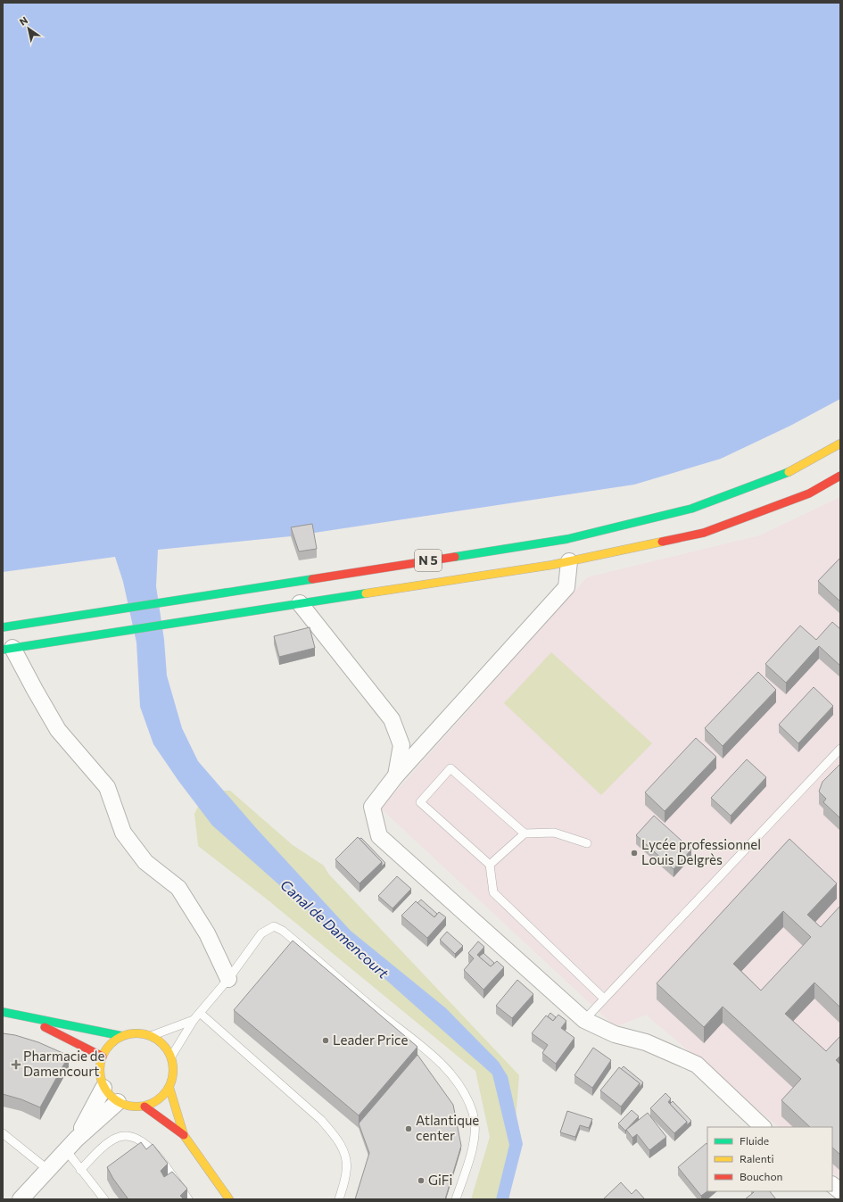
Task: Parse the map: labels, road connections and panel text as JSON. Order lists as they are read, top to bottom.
{
  "streets": {
    "main road": ["N 5"]
  },
  "water": ["Canal de Damencourt"],
  "places": {
    "other": [
      "Lycée professionnel Louis Delgrès",
      "Leader Price",
      "Atlantique center",
      "GiFi"
    ],
    "health": ["Pharmacie de Damencourt"]
  },
  "legend": ["Fluide", "Ralenti", "Bouchon"],
  "north": "top left"
}
